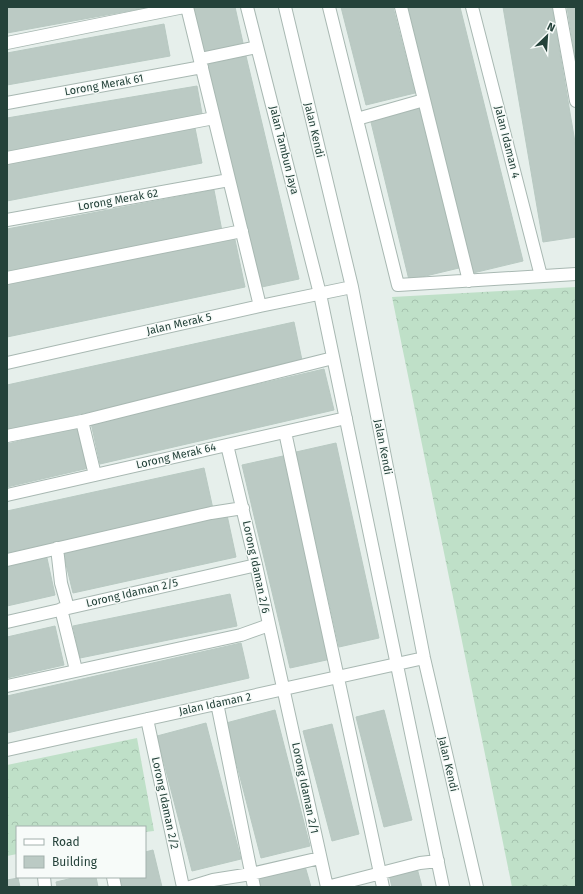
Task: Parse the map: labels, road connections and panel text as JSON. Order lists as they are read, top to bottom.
{
  "streets": {
    "street": [
      "Lorong Merak 61",
      "Jalan Kendi",
      "Jalan Idaman 4",
      "Jalan Tambun Jaya",
      "Lorong Merak 62",
      "Jalan Merak 5",
      "Lorong Merak 64",
      "Lorong Idaman 2/6",
      "Lorong Idaman 2/5",
      "Jalan Idaman 2",
      "Lorong Idaman 2/1",
      "Lorong Idaman 2/2"
    ]
  },
  "crossings": [
    ["Lorong Merak 61", "Jalan Tambun Jaya"],
    ["Jalan Kendi", "Jalan Merak 5"],
    ["Jalan Kendi", "Jalan Idaman 2"],
    ["Jalan Tambun Jaya", "Jalan Merak 5"],
    ["Lorong Merak 64", "Lorong Idaman 2/6"],
    ["Lorong Idaman 2/6", "Lorong Idaman 2/5"],
    ["Lorong Idaman 2/6", "Jalan Idaman 2"],
    ["Lorong Idaman 2/6", "Lorong Idaman 2/1"],
    ["Jalan Idaman 2", "Lorong Idaman 2/1"],
    ["Jalan Idaman 2", "Lorong Idaman 2/2"]
  ],
  "legend": ["Road", "Building"],
  "north": "top right"
}
